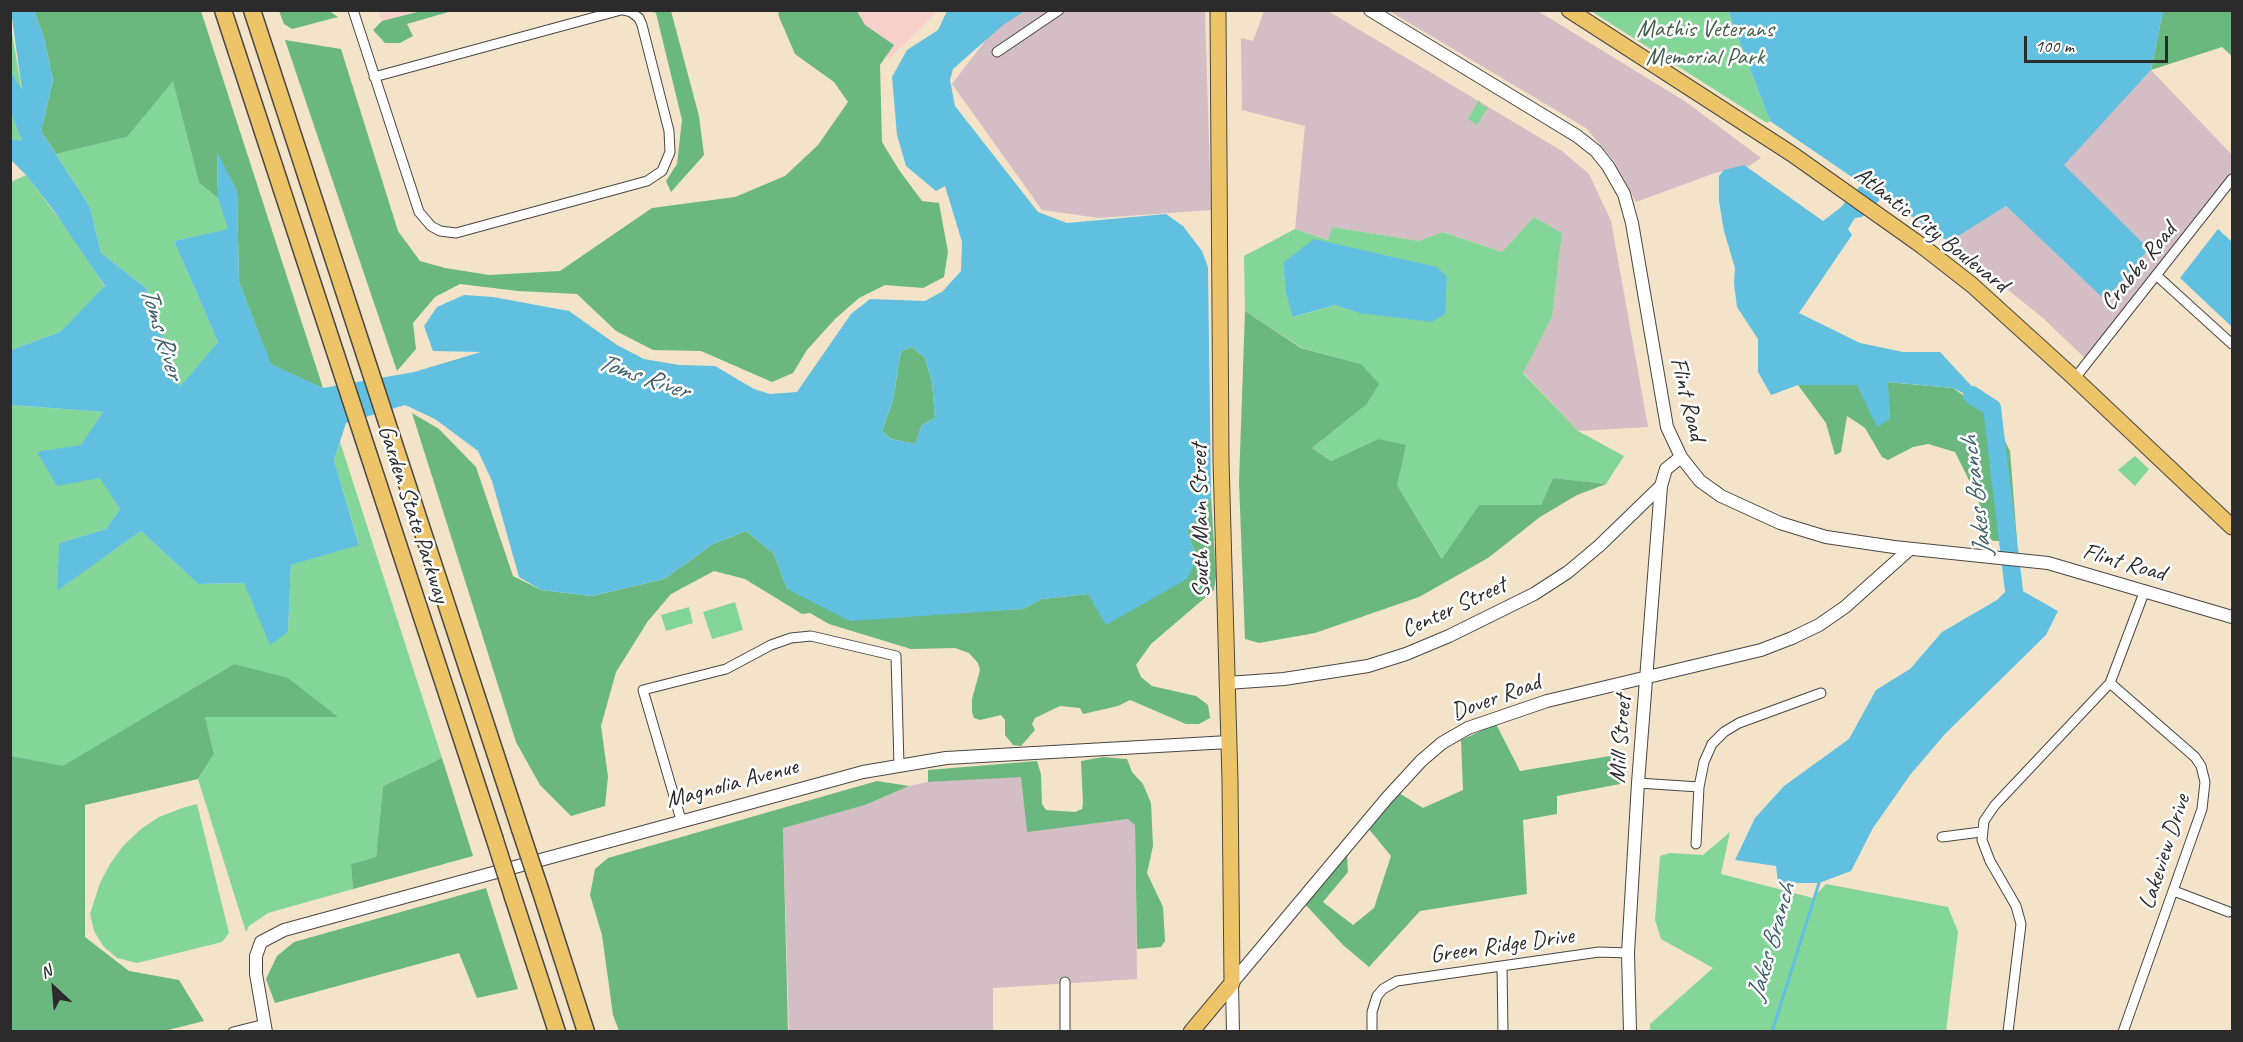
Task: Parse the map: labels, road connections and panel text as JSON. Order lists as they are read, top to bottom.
{
  "streets": {
    "highway": ["Garden State Parkway"],
    "main road": ["Atlantic City Boulevard", "South Main Street", "Dover Road"],
    "street": [
      "Crabbe Road",
      "Flint Road",
      "Center Street",
      "Mill Street",
      "Magnolia Avenue",
      "Lakeview Drive",
      "Green Ridge Drive"
    ]
  },
  "crossings": [
    ["Atlantic City Boulevard", "Crabbe Road"],
    ["Flint Road", "Dover Road"],
    ["Flint Road", "Mill Street"],
    ["South Main Street", "Center Street"],
    ["South Main Street", "Dover Road"],
    ["South Main Street", "Magnolia Avenue"],
    ["Center Street", "Mill Street"],
    ["Dover Road", "Mill Street"],
    ["Mill Street", "Green Ridge Drive"]
  ],
  "water": ["Toms River", "Jakes Branch"],
  "parks": ["Mathis Veterans Memorial Park"],
  "scale_bar": "100 m",
  "north": "top left"
}
